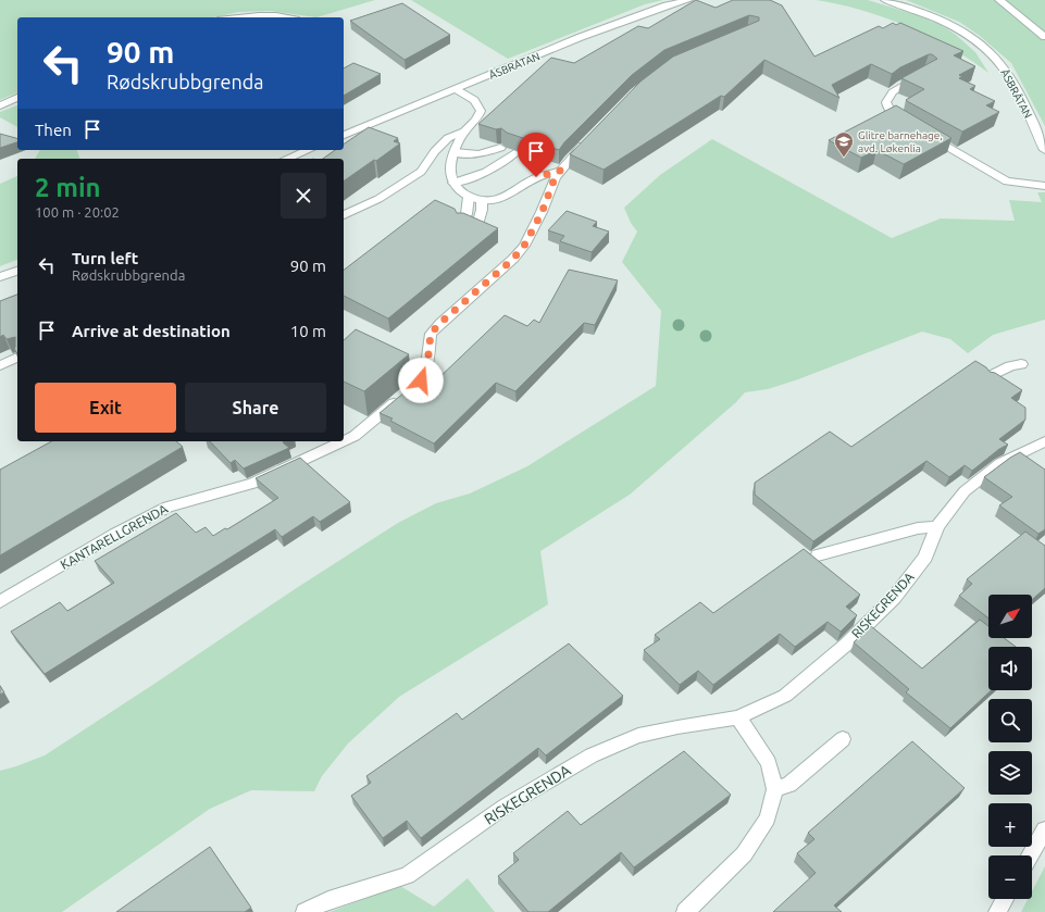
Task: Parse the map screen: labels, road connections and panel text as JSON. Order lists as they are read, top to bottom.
{
  "streets": {
    "street": ["ÅSBRÅTAN", "KANTARELLGRENDA", "RISKEGRENDA"]
  },
  "places": {
    "school or university": ["Glitre barnehage, avd. Løkenlia"]
  },
  "north": "top right",
  "page": {
    "turn": ["90 m", "Rødskrubbgrenda"],
    "then": "Then",
    "heading": ["2 min", "100 m · 20:02"],
    "list": [
      {
        "name": "Turn left",
        "note": "Rødskrubbgrenda",
        "value": "90 m"
      },
      {
        "name": "Arrive at destination",
        "value": "10 m"
      }
    ],
    "buttons": ["Exit", "Share"],
    "map_buttons": ["+", "−"]
  }
}
